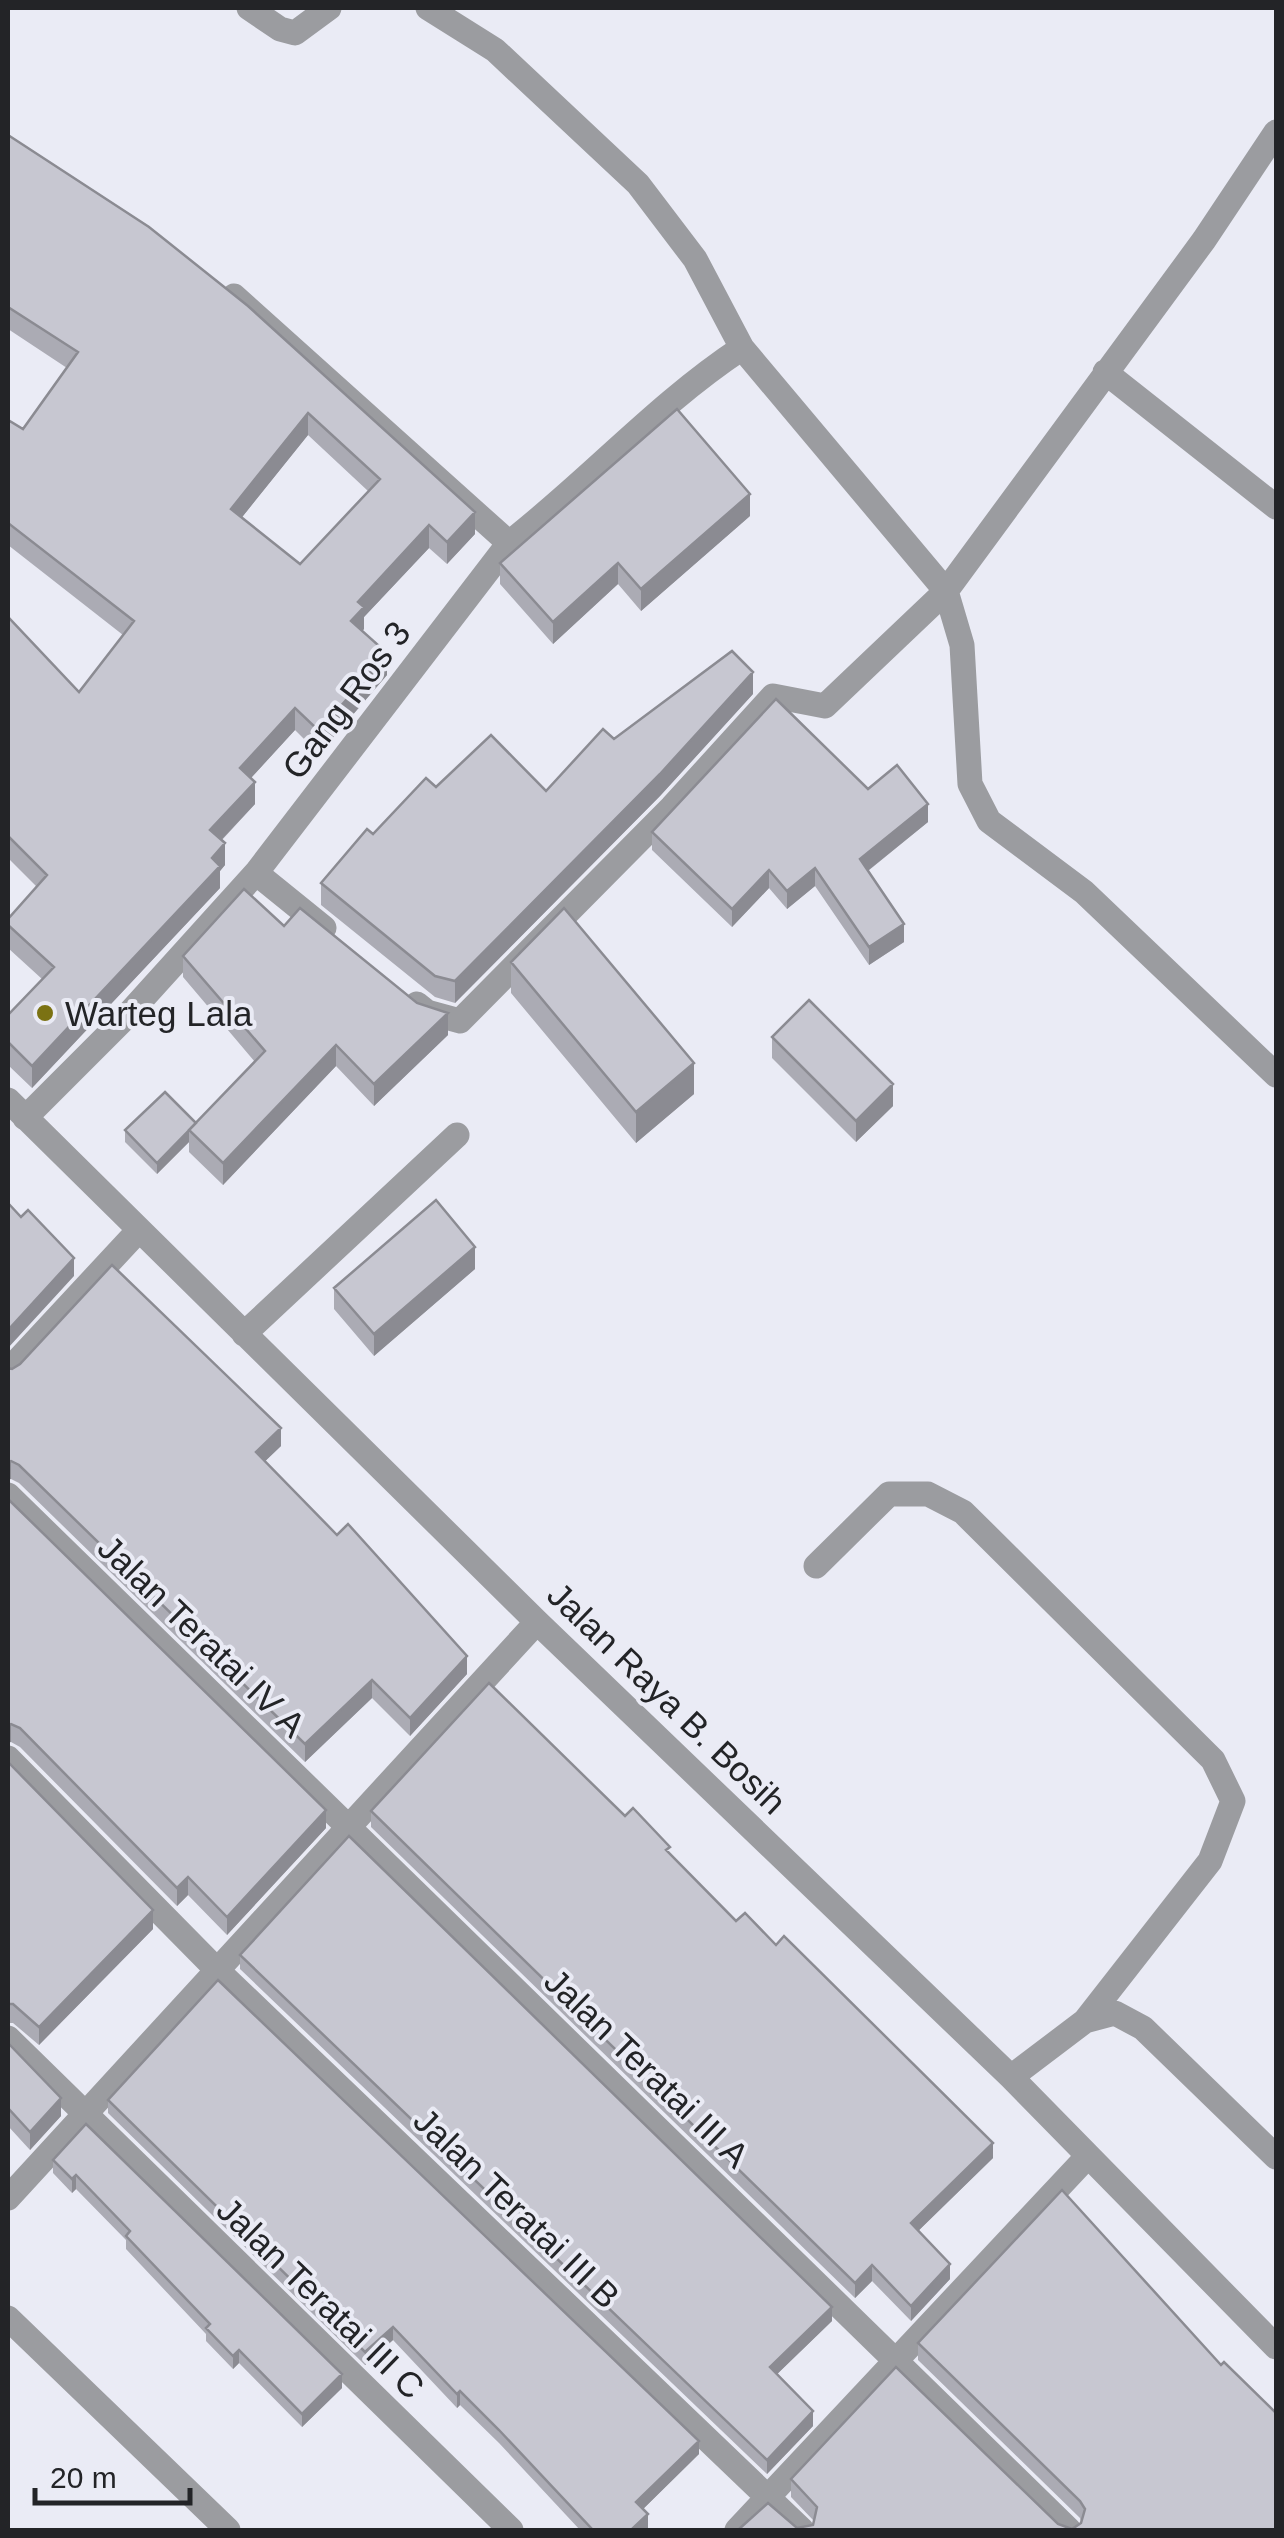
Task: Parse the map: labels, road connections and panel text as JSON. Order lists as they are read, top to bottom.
{
  "streets": {
    "street": [
      "Gang Ros 3",
      "Jalan Teratai IV A",
      "Jalan Raya B. Bosih",
      "Jalan Teratai III A",
      "Jalan Teratai III B",
      "Jalan Teratai III C"
    ]
  },
  "crossings": [
    ["Gang Ros 3", "Jalan Raya B. Bosih"],
    ["Jalan Teratai IV A", "Jalan Teratai III A"]
  ],
  "places": ["Warteg Lala"],
  "scale_bar": "20 m"
}
